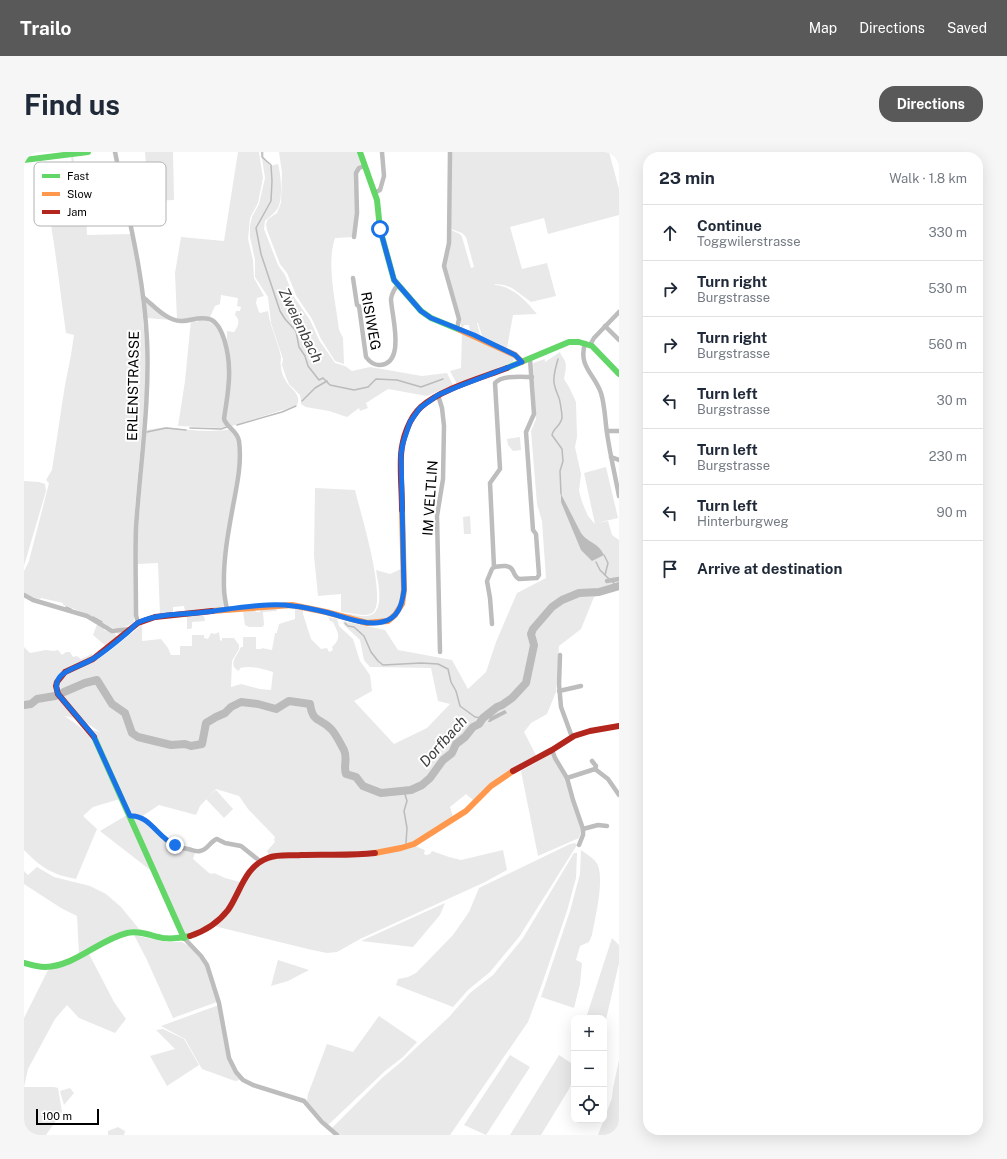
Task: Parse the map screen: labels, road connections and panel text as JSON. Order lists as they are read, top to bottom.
{
  "streets": {
    "street": ["RISIWEG", "ERLENSTRASSE", "IM VELTLIN"]
  },
  "water": ["Zweienbach", "Dorfbach"],
  "legend": ["Fast", "Slow", "Jam"],
  "scale_bar": "100 m",
  "page": {
    "header": "Trailo",
    "nav": ["Map", "Directions", "Saved"],
    "buttons": "Directions",
    "title": "Find us",
    "heading": ["23 min", "Walk · 1.8 km"],
    "list": [
      ["Continue", "Toggwilerstrasse", "330 m"],
      ["Turn right", "Burgstrasse", "530 m"],
      ["Turn right", "Burgstrasse", "560 m"],
      ["Turn left", "Burgstrasse", "30 m"],
      ["Turn left", "Burgstrasse", "230 m"],
      ["Turn left", "Hinterburgweg", "90 m"],
      "Arrive at destination"
    ],
    "map_buttons": ["+", "−"],
    "scale": "100 m"
  }
}
